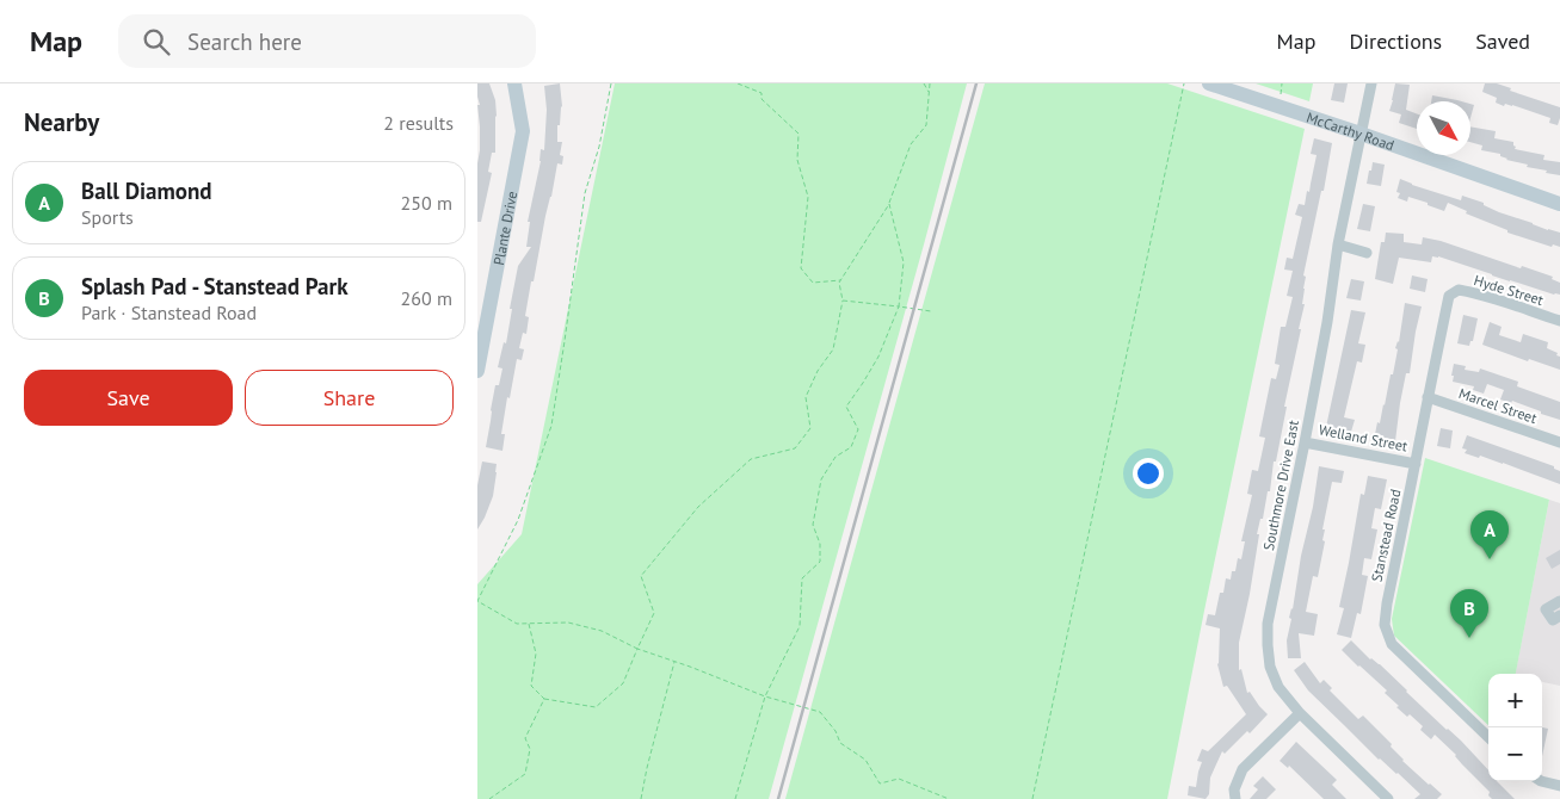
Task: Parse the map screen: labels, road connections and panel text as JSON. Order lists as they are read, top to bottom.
{
  "streets": {
    "street": [
      "McCarthy Road",
      "Plante Drive",
      "Hyde Street",
      "Marcel Street",
      "Welland Street",
      "Southmore Drive East",
      "Stanstead Road"
    ]
  },
  "crossings": [
    ["McCarthy Road", "Southmore Drive East"],
    ["Hyde Street", "Stanstead Road"],
    ["Marcel Street", "Stanstead Road"],
    ["Welland Street", "Southmore Drive East"],
    ["Welland Street", "Stanstead Road"]
  ],
  "north": "bottom right",
  "page": {
    "header": "Map",
    "search": "Search here",
    "nav": ["Map", "Directions", "Saved"],
    "heading": ["Nearby", "2 results"],
    "list": [
      {
        "mark": "A",
        "name": "Ball Diamond",
        "note": "Sports",
        "value": "250 m"
      },
      {
        "mark": "B",
        "name": "Splash Pad - Stanstead Park",
        "note": "Park · Stanstead Road",
        "value": "260 m"
      }
    ],
    "buttons": ["Save", "Share"],
    "pins": ["A", "B"],
    "map_buttons": ["+", "−"]
  }
}
